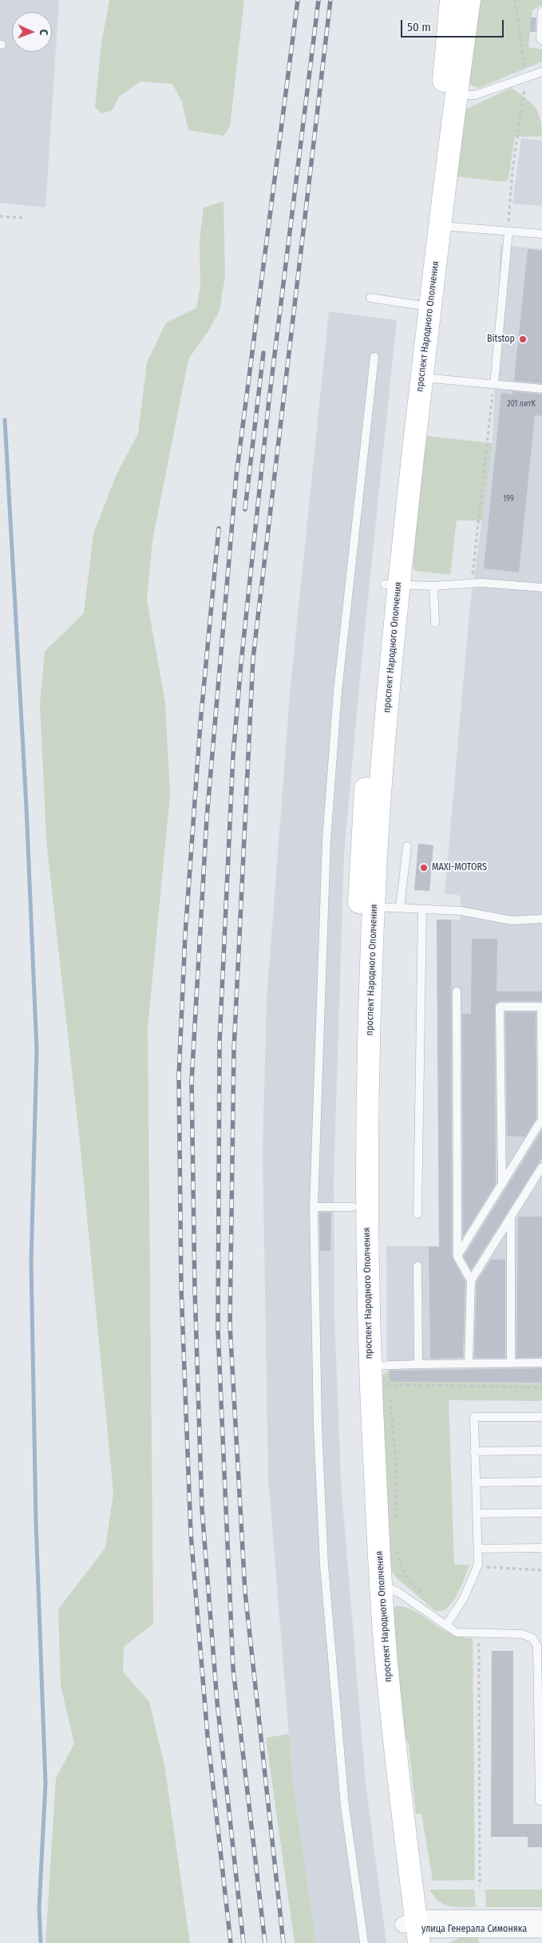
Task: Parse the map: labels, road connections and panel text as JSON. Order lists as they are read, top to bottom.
{
  "streets": {
    "main road": ["проспект Народного Ополчения"],
    "street": ["улица Генерала Симоняка"]
  },
  "crossings": [
    ["проспект Народного Ополчения", "улица Генерала Симоняка"]
  ],
  "places": ["Bitstop", "MAXI-MOTORS"],
  "house_numbers": ["201 литК", "199"],
  "scale_bar": "50 m",
  "north": "right"
}
